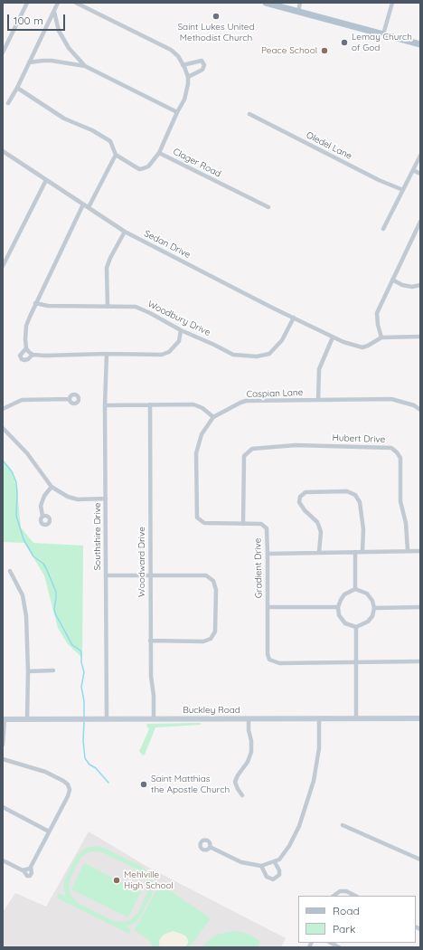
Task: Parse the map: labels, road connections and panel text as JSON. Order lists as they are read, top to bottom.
{
  "streets": {
    "street": [
      "Oledel Lane",
      "Clager Road",
      "Sedan Drive",
      "Woodbury Drive",
      "Caspian Lane",
      "Hubert Drive",
      "Southshire Drive",
      "Woodward Drive",
      "Gradient Drive",
      "Buckley Road"
    ]
  },
  "crossings": [
    ["Sedan Drive", "Woodbury Drive"],
    ["Caspian Lane", "Gradient Drive"],
    ["Hubert Drive", "Gradient Drive"],
    ["Southshire Drive", "Buckley Road"],
    ["Woodward Drive", "Buckley Road"]
  ],
  "places": [
    "Saint Lukes United Methodist Church",
    "Lemay Church of God",
    "Peace School",
    "Saint Matthias the Apostle Church",
    "Mehlville High School"
  ],
  "legend": ["Road", "Park"],
  "scale_bar": "100 m"
}
